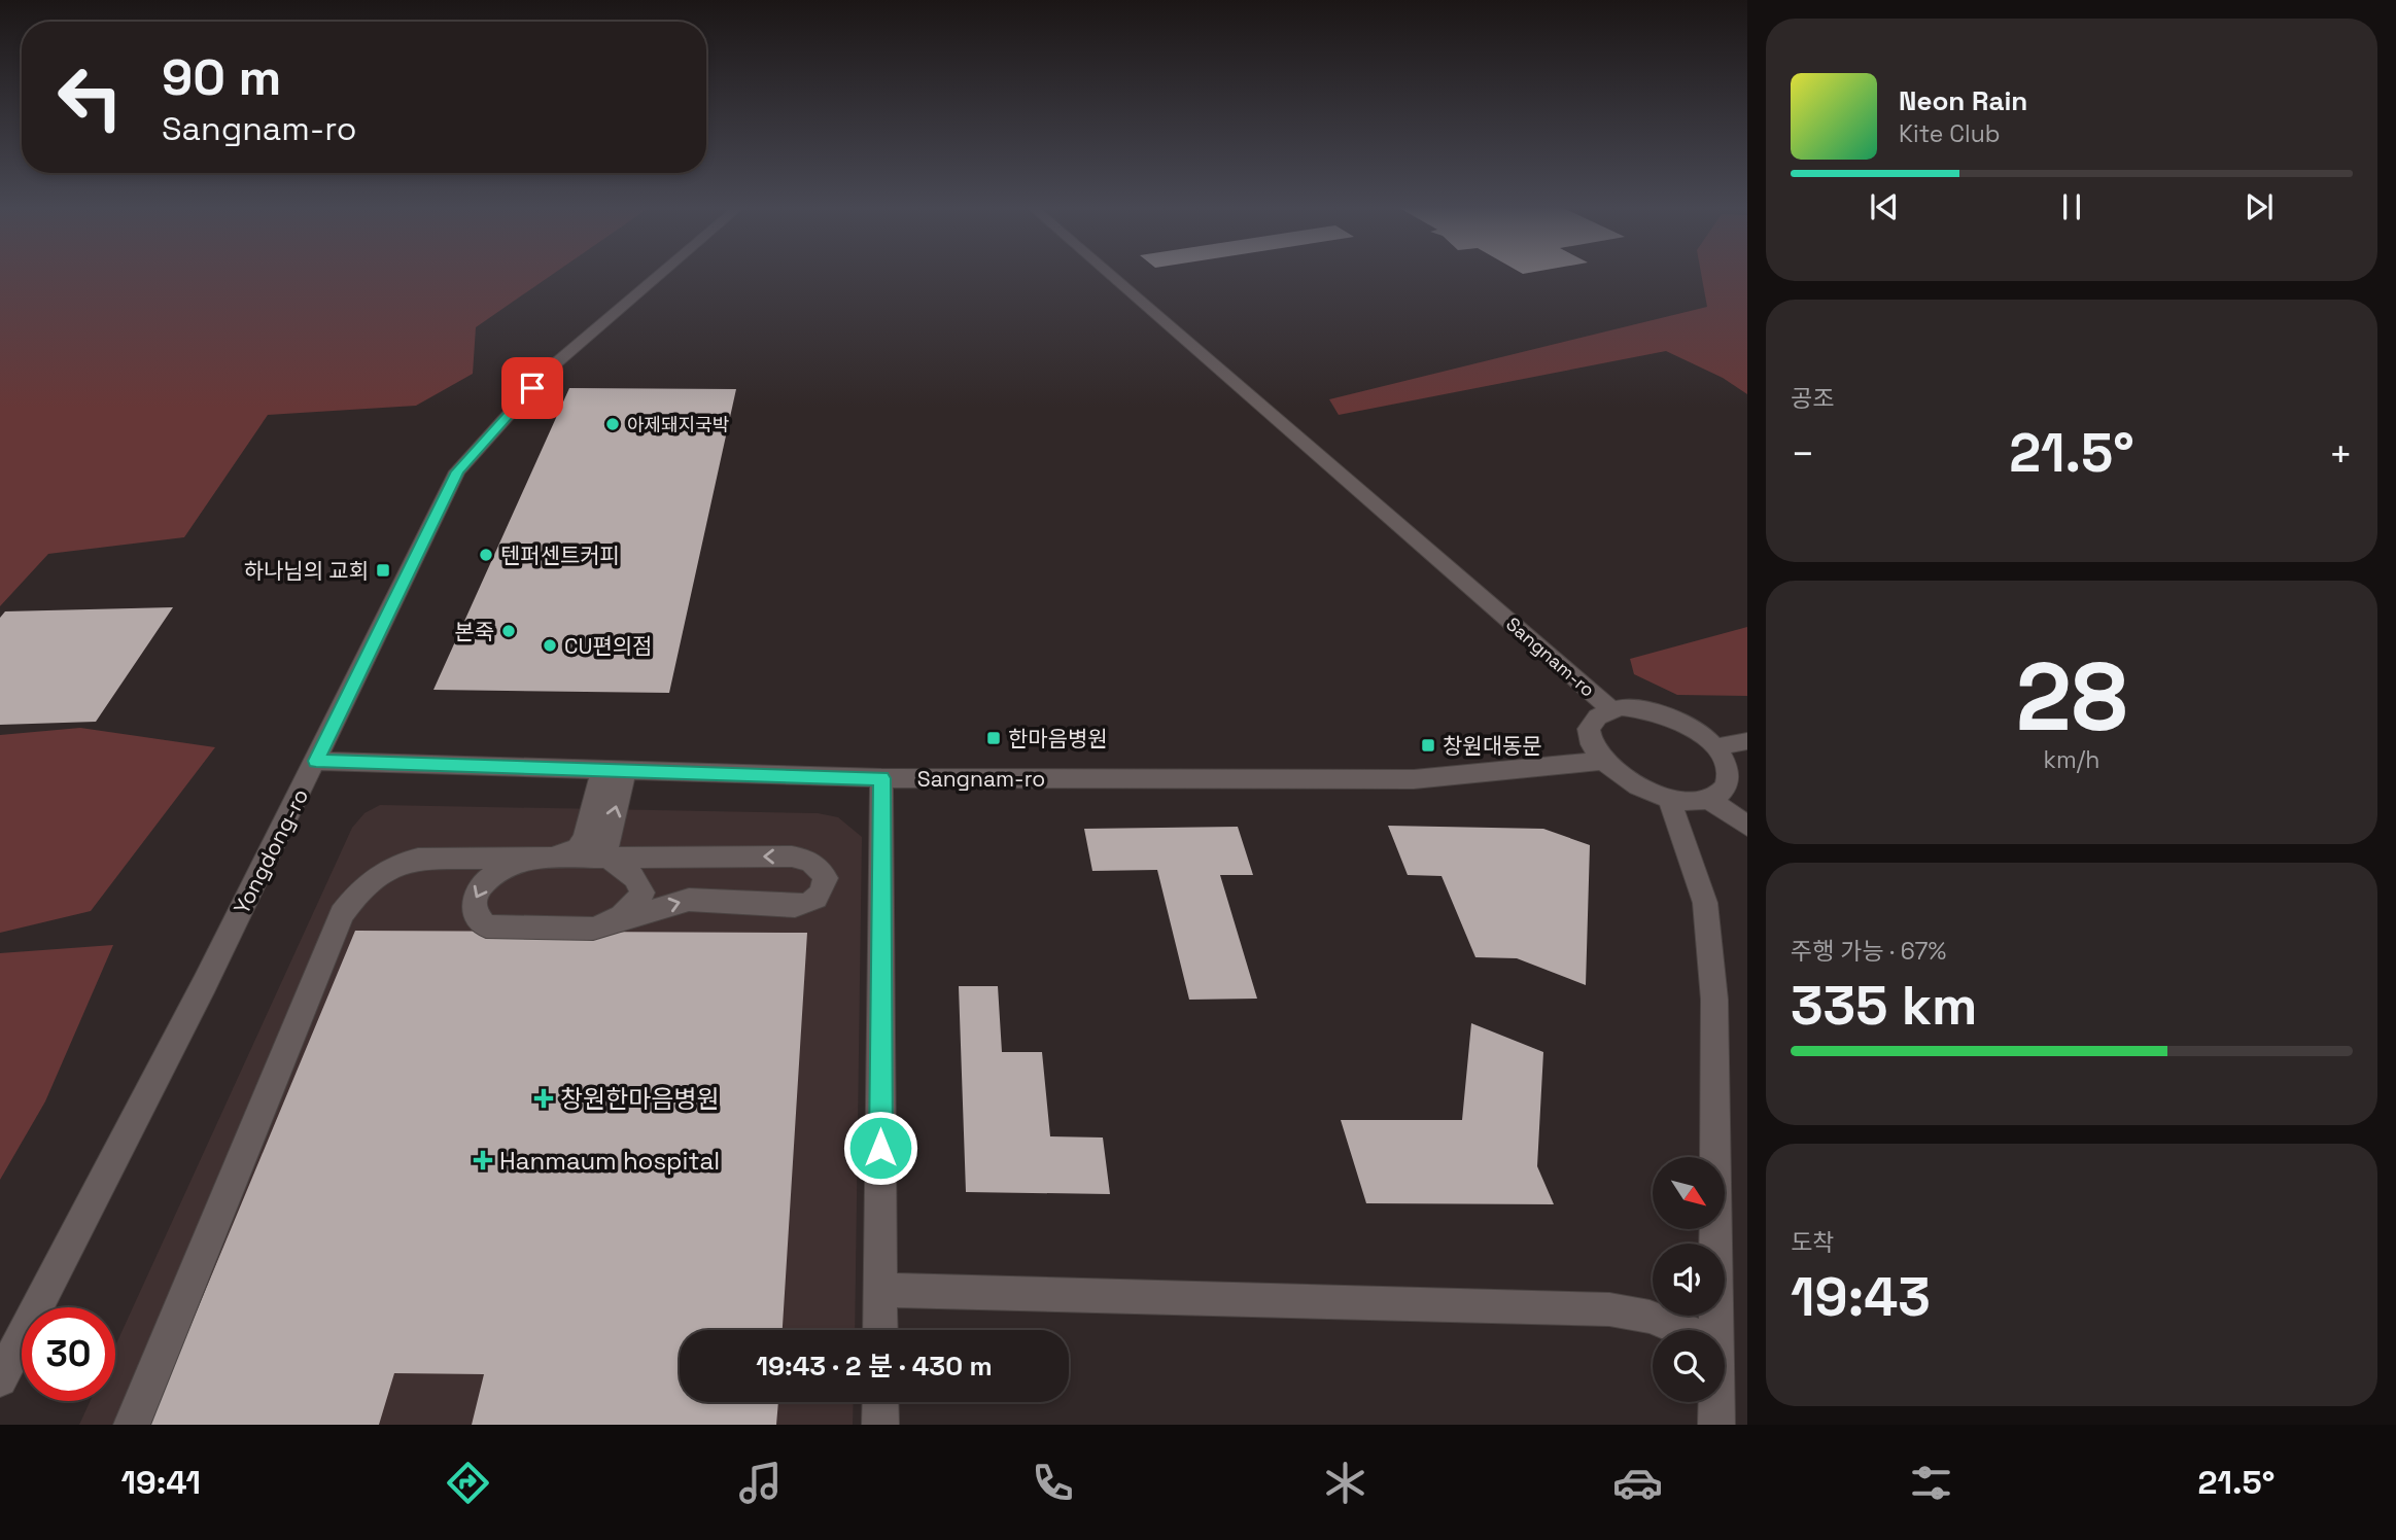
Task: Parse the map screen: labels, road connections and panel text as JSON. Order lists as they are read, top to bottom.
{
  "streets": {
    "street": ["Sangnam-ro", "Yongdong-ro"]
  },
  "crossings": [
    ["Sangnam-ro", "Yongdong-ro"]
  ],
  "places": {
    "other": [
      "아제돼지국박",
      "텐퍼센트커피",
      "본죽",
      "CU편의점"
    ],
    "transit": ["하나님의 교회", "한마음병원", "창원대동문"],
    "health": ["창원한마음병원", "Hanmaum hospital"]
  },
  "north": "bottom right",
  "page": {
    "turn": ["90 m", "Sangnam-ro"],
    "song": ["Neon Rain", "Kite Club"],
    "tile": [
      "공조",
      ["28", "km/h"],
      ["주행 가능 · 67%", "335 km"],
      ["도착", "19:43"]
    ],
    "heat": ["−", "21.5°", "+"],
    "limit": "30",
    "trip": "19:43 · 2 분 · 430 m",
    "tabs": ["19:41", "21.5°"]
  }
}
